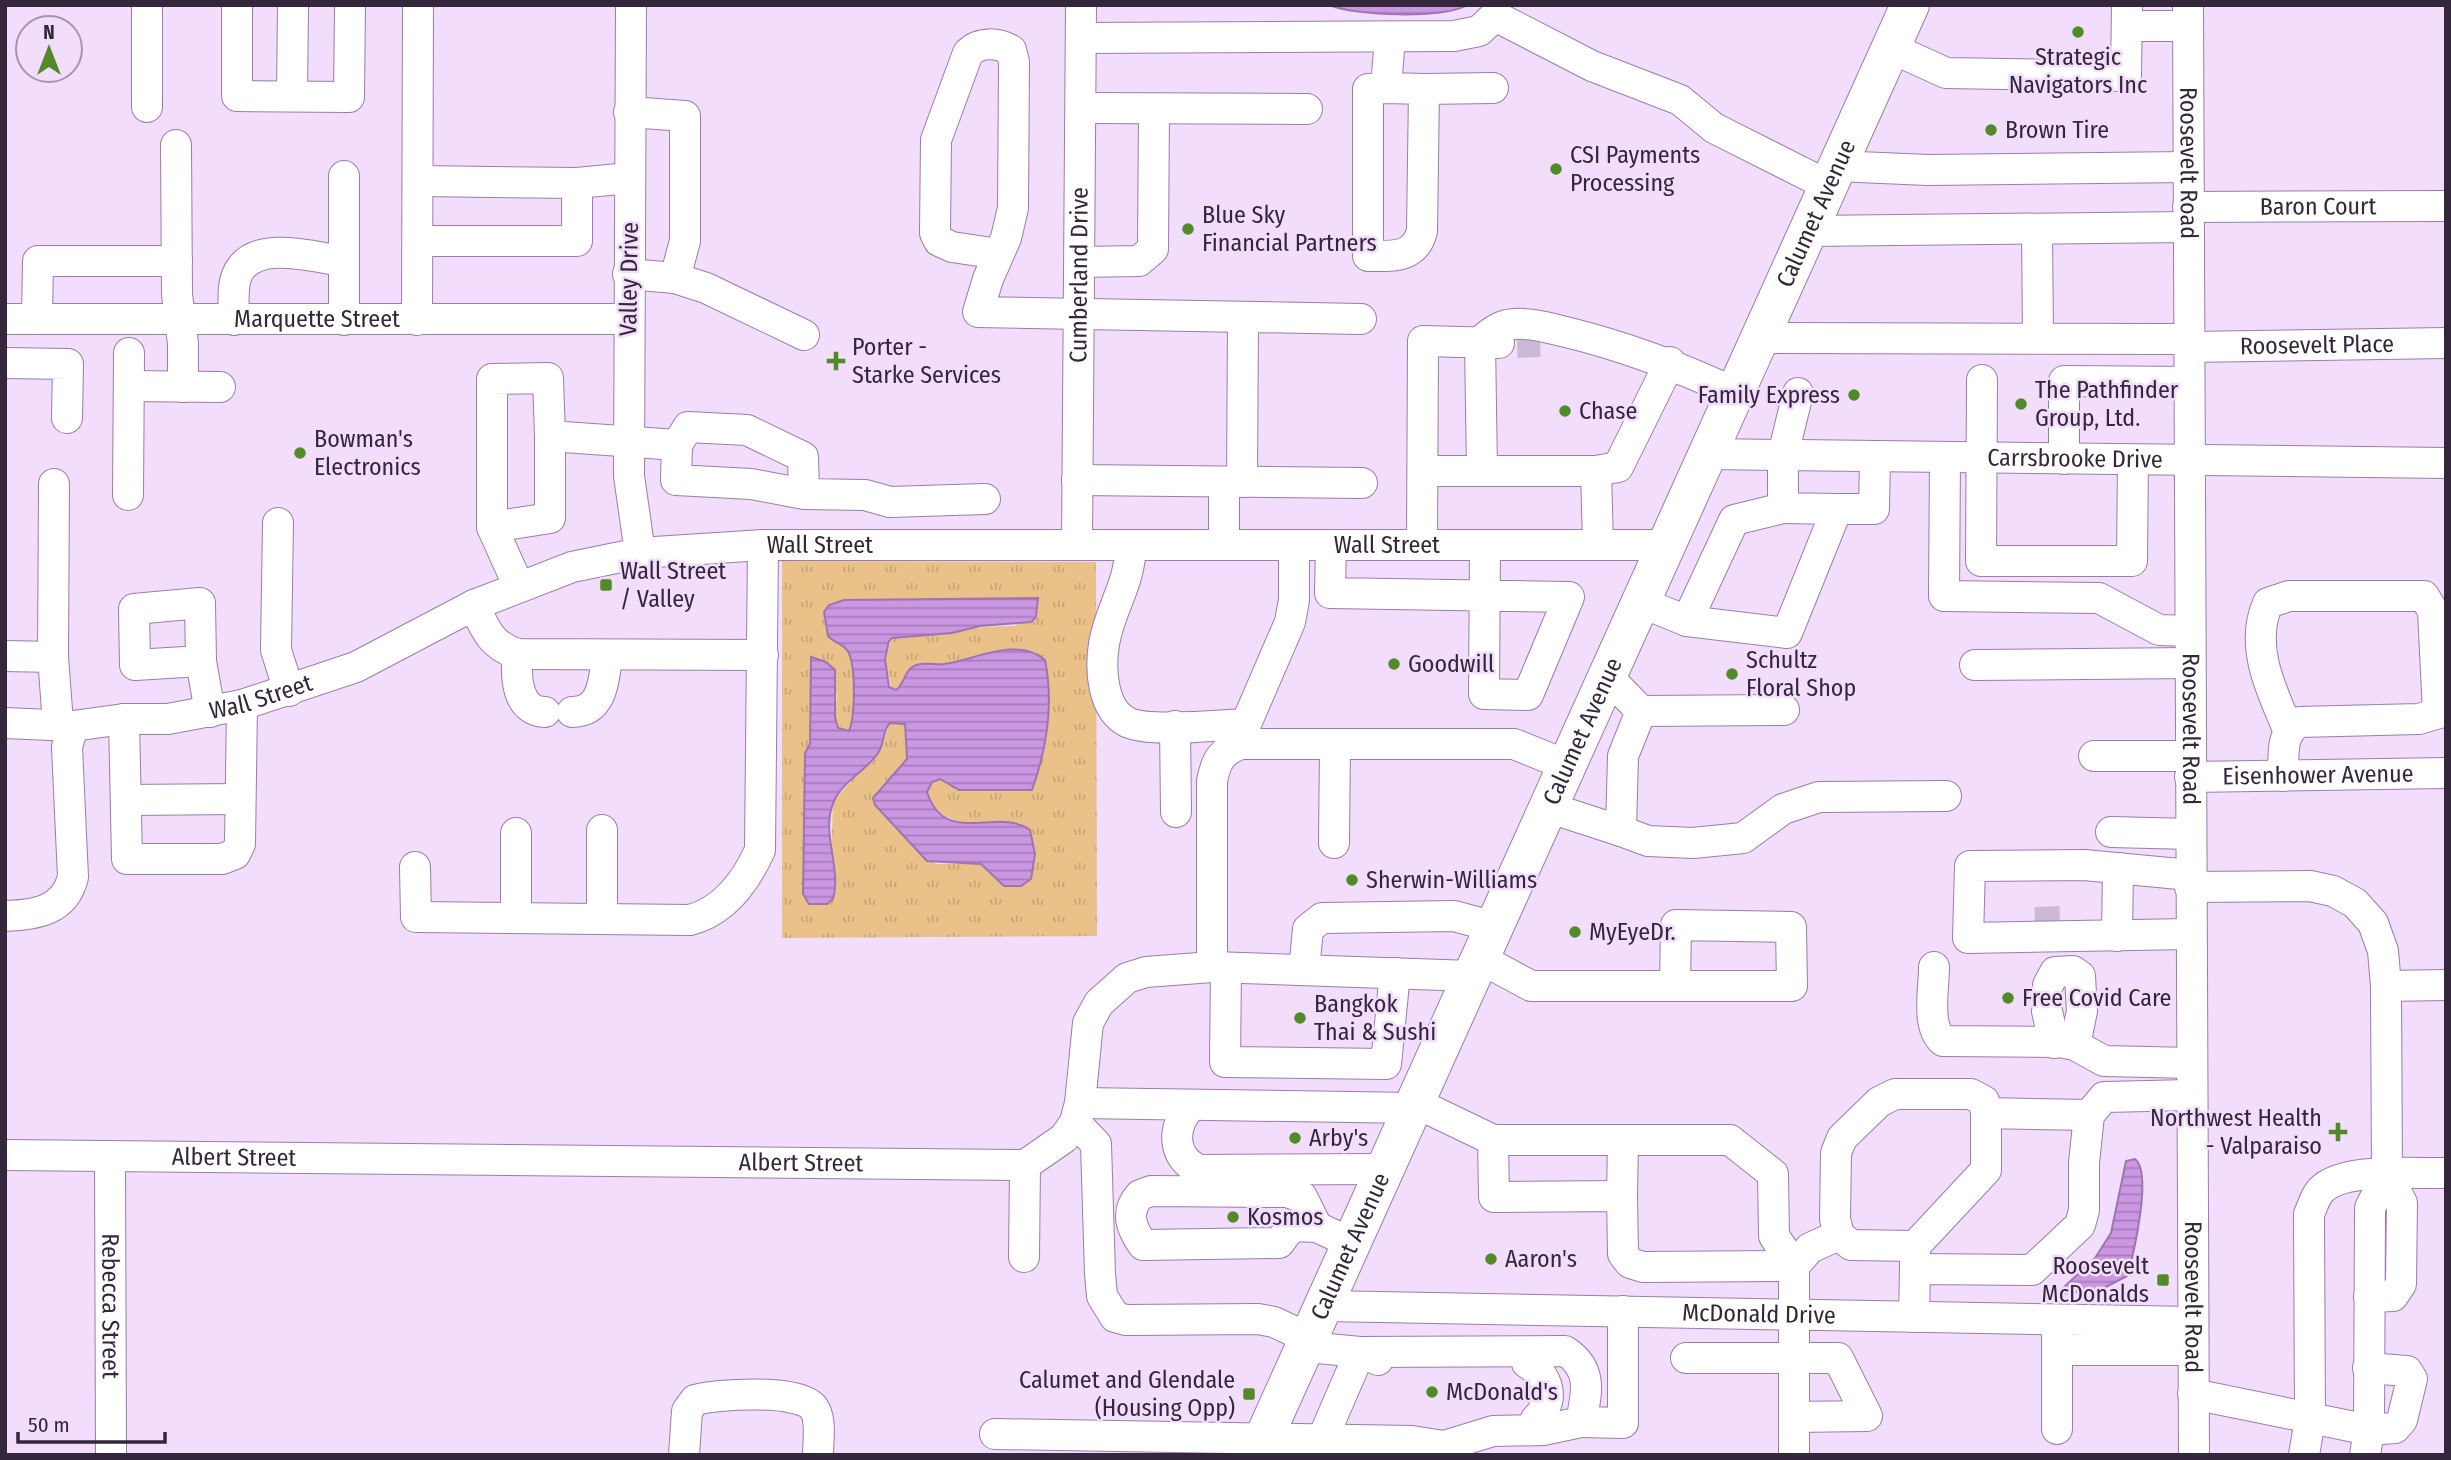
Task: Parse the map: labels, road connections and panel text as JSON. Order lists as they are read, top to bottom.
{
  "streets": {
    "main road": ["Calumet Avenue"],
    "street": [
      "Roosevelt Road",
      "Baron Court",
      "Cumberland Drive",
      "Valley Drive",
      "Marquette Street",
      "Roosevelt Place",
      "Carrsbrooke Drive",
      "Wall Street",
      "Eisenhower Avenue",
      "Albert Street",
      "Rebecca Street",
      "McDonald Drive"
    ]
  },
  "crossings": [
    ["Roosevelt Road", "Baron Court"],
    ["Roosevelt Road", "Roosevelt Place"],
    ["Roosevelt Road", "Carrsbrooke Drive"],
    ["Roosevelt Road", "Eisenhower Avenue"],
    ["Roosevelt Road", "McDonald Drive"],
    ["Baron Court", "Calumet Avenue"],
    ["Calumet Avenue", "Roosevelt Place"],
    ["Calumet Avenue", "Carrsbrooke Drive"],
    ["Calumet Avenue", "Wall Street"],
    ["Calumet Avenue", "McDonald Drive"],
    ["Cumberland Drive", "Wall Street"],
    ["Valley Drive", "Marquette Street"],
    ["Valley Drive", "Wall Street"],
    ["Albert Street", "Rebecca Street"]
  ],
  "places": {
    "other": [
      "Strategic Navigators Inc",
      "Brown Tire",
      "CSI Payments Processing",
      "Blue Sky Financial Partners",
      "Family Express",
      "The Pathfinder Group, Ltd.",
      "Chase",
      "Bowman's Electronics",
      "Goodwill",
      "Schultz Floral Shop",
      "Sherwin-Williams",
      "MyEyeDr.",
      "Free Covid Care",
      "Bangkok Thai & Sushi",
      "Arby's",
      "Kosmos",
      "Aaron's",
      "McDonald's"
    ],
    "health": ["Porter - Starke Services", "Northwest Health - Valparaiso"],
    "transit": ["Wall Street / Valley", "Roosevelt McDonalds", "Calumet and Glendale (Housing Opp)"]
  },
  "scale_bar": "50 m",
  "north": "top"
}
